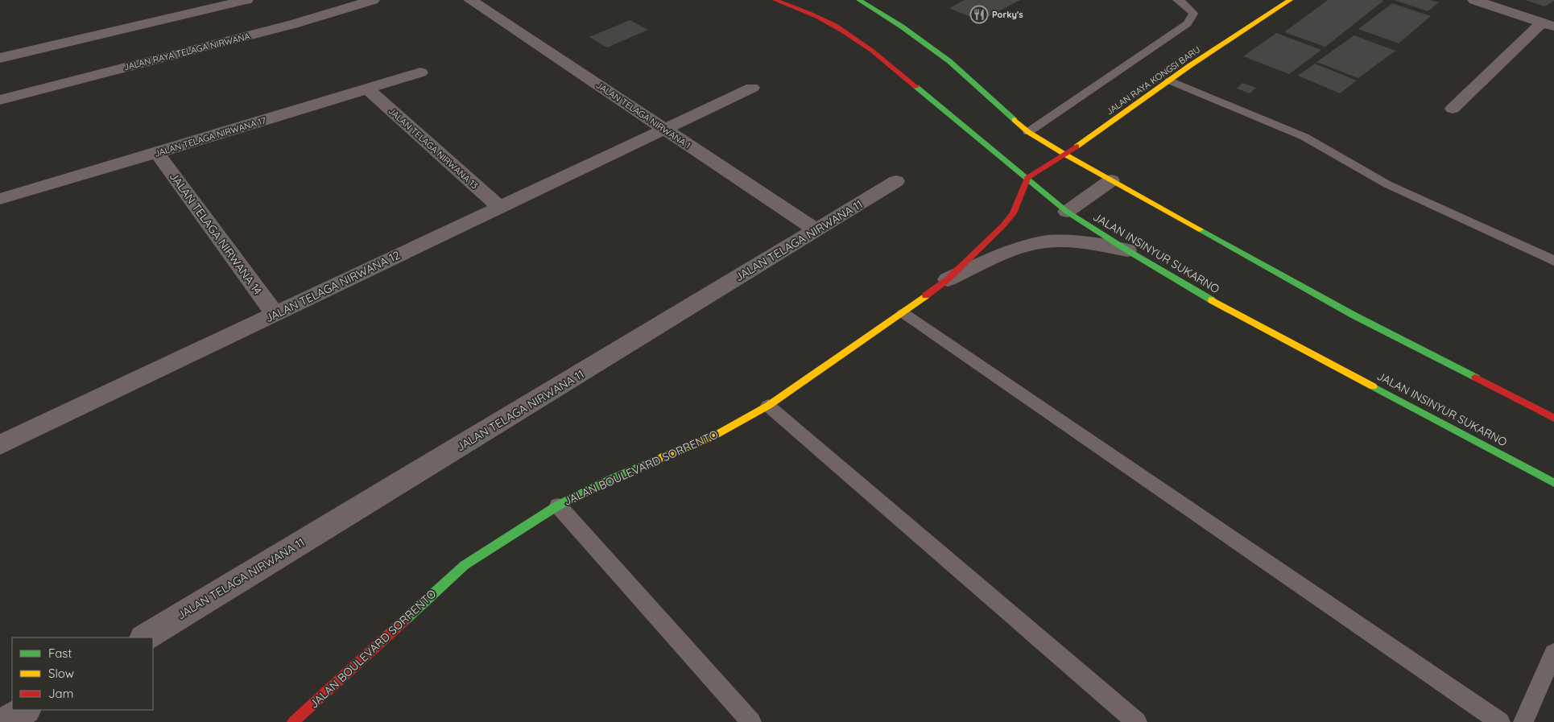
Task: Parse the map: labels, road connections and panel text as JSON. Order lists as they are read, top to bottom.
{
  "streets": {
    "main road": ["JALAN RAYA KONGSI BARU", "JALAN INSINYUR SUKARNO", "JALAN BOULEVARD SORRENTO"],
    "street": [
      "JALAN RAYA TELAGA NIRWANA",
      "JALAN TELAGA NIRWANA 1",
      "JALAN TELAGA NIRWANA 17",
      "JALAN TELAGA NIRWANA 13",
      "JALAN TELAGA NIRWANA 14",
      "JALAN TELAGA NIRWANA 11",
      "JALAN TELAGA NIRWANA 12"
    ]
  },
  "crossings": [
    ["JALAN RAYA KONGSI BARU", "JALAN INSINYUR SUKARNO"],
    ["JALAN RAYA KONGSI BARU", "JALAN BOULEVARD SORRENTO"],
    ["JALAN TELAGA NIRWANA 1", "JALAN TELAGA NIRWANA 11"],
    ["JALAN TELAGA NIRWANA 1", "JALAN TELAGA NIRWANA 12"],
    ["JALAN TELAGA NIRWANA 17", "JALAN TELAGA NIRWANA 13"],
    ["JALAN TELAGA NIRWANA 17", "JALAN TELAGA NIRWANA 14"],
    ["JALAN TELAGA NIRWANA 13", "JALAN TELAGA NIRWANA 12"],
    ["JALAN TELAGA NIRWANA 14", "JALAN TELAGA NIRWANA 12"],
    ["JALAN INSINYUR SUKARNO", "JALAN BOULEVARD SORRENTO"]
  ],
  "places": {
    "restaurant": ["Porky's"]
  },
  "legend": ["Fast", "Slow", "Jam"]
}
